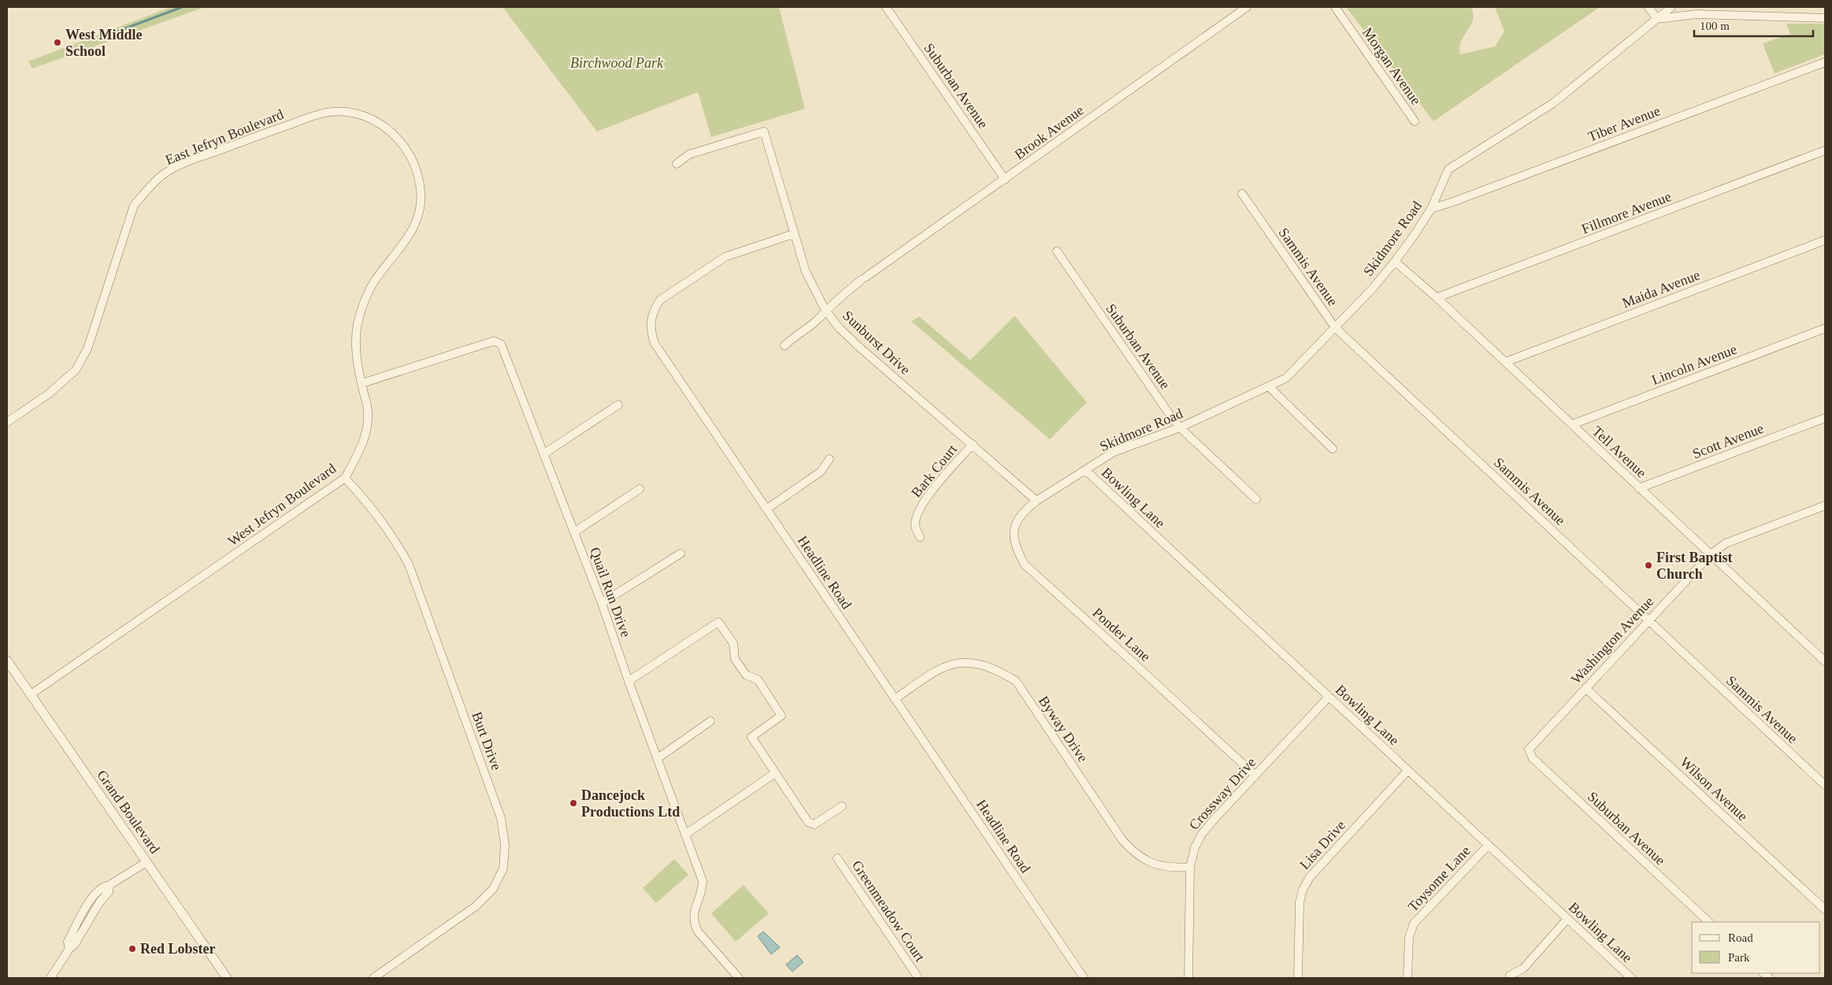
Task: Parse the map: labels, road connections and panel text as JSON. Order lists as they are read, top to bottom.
{
  "streets": {
    "street": [
      "Morgan Avenue",
      "Suburban Avenue",
      "Tiber Avenue",
      "Brook Avenue",
      "East Jefryn Boulevard",
      "Fillmore Avenue",
      "Skidmore Road",
      "Sammis Avenue",
      "Maida Avenue",
      "Sunburst Drive",
      "Lincoln Avenue",
      "Scott Avenue",
      "Tell Avenue",
      "Bark Court",
      "Bowling Lane",
      "West Jefryn Boulevard",
      "Headline Road",
      "Quail Run Drive",
      "Ponder Lane",
      "Washington Avenue",
      "Byway Drive",
      "Burt Drive",
      "Wilson Avenue",
      "Crossway Drive",
      "Grand Boulevard",
      "Lisa Drive",
      "Toysome Lane",
      "Greenmeadow Court"
    ]
  },
  "crossings": [
    ["Suburban Avenue", "Brook Avenue"],
    ["Suburban Avenue", "Skidmore Road"],
    ["Suburban Avenue", "Washington Avenue"],
    ["Tiber Avenue", "Skidmore Road"],
    ["Brook Avenue", "Sunburst Drive"],
    ["East Jefryn Boulevard", "West Jefryn Boulevard"],
    ["Fillmore Avenue", "Tell Avenue"],
    ["Skidmore Road", "Sammis Avenue"],
    ["Skidmore Road", "Sunburst Drive"],
    ["Skidmore Road", "Tell Avenue"],
    ["Skidmore Road", "Bowling Lane"],
    ["Skidmore Road", "Ponder Lane"],
    ["Sammis Avenue", "Washington Avenue"],
    ["Maida Avenue", "Tell Avenue"],
    ["Sunburst Drive", "Bark Court"],
    ["Sunburst Drive", "Headline Road"],
    ["Sunburst Drive", "Ponder Lane"],
    ["Lincoln Avenue", "Tell Avenue"],
    ["Scott Avenue", "Tell Avenue"],
    ["Tell Avenue", "Washington Avenue"],
    ["Bowling Lane", "Crossway Drive"],
    ["Bowling Lane", "Lisa Drive"],
    ["Bowling Lane", "Toysome Lane"],
    ["West Jefryn Boulevard", "Quail Run Drive"],
    ["West Jefryn Boulevard", "Burt Drive"],
    ["West Jefryn Boulevard", "Grand Boulevard"],
    ["Headline Road", "Byway Drive"],
    ["Ponder Lane", "Crossway Drive"],
    ["Washington Avenue", "Wilson Avenue"],
    ["Byway Drive", "Crossway Drive"]
  ],
  "parks": ["Birchwood Park"],
  "places": [
    "West Middle School",
    "First Baptist Church",
    "Dancejock Productions Ltd",
    "Red Lobster"
  ],
  "legend": ["Road", "Park"],
  "scale_bar": "100 m"
}
